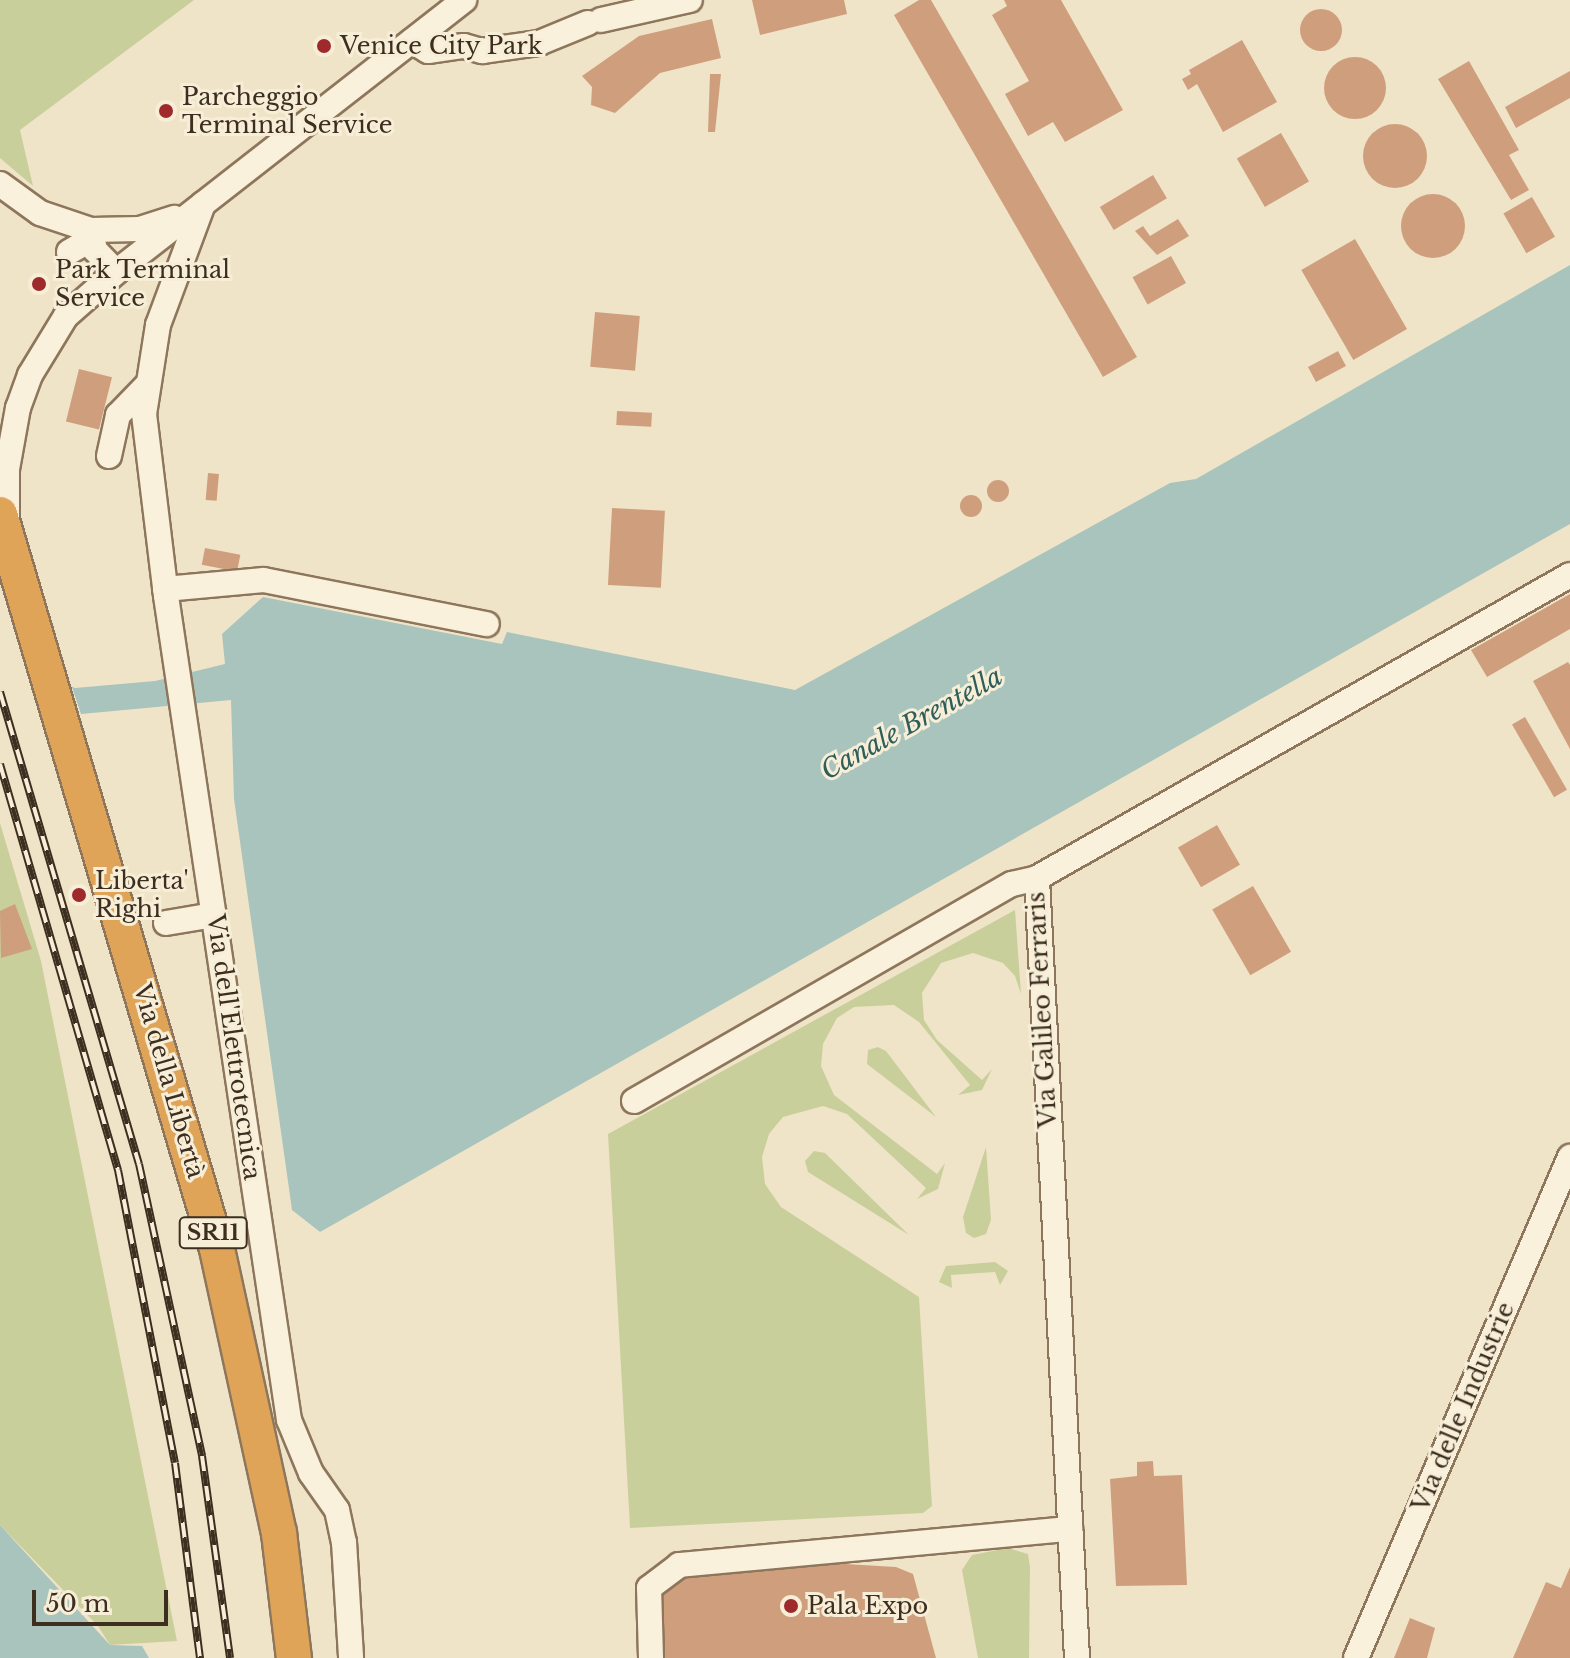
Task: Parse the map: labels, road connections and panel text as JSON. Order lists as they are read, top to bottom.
{
  "streets": {
    "highway": ["Via della Libertà", "SR11"],
    "street": ["Via Galileo Ferraris", "Via dell'Elettrotecnica", "Via delle Industrie"]
  },
  "water": ["Canale Brentella"],
  "places": [
    "Venice City Park",
    "Parcheggio Terminal Service",
    "Park Terminal Service",
    "Liberta' Righi",
    "Pala Expo"
  ],
  "scale_bar": "50 m"
}
